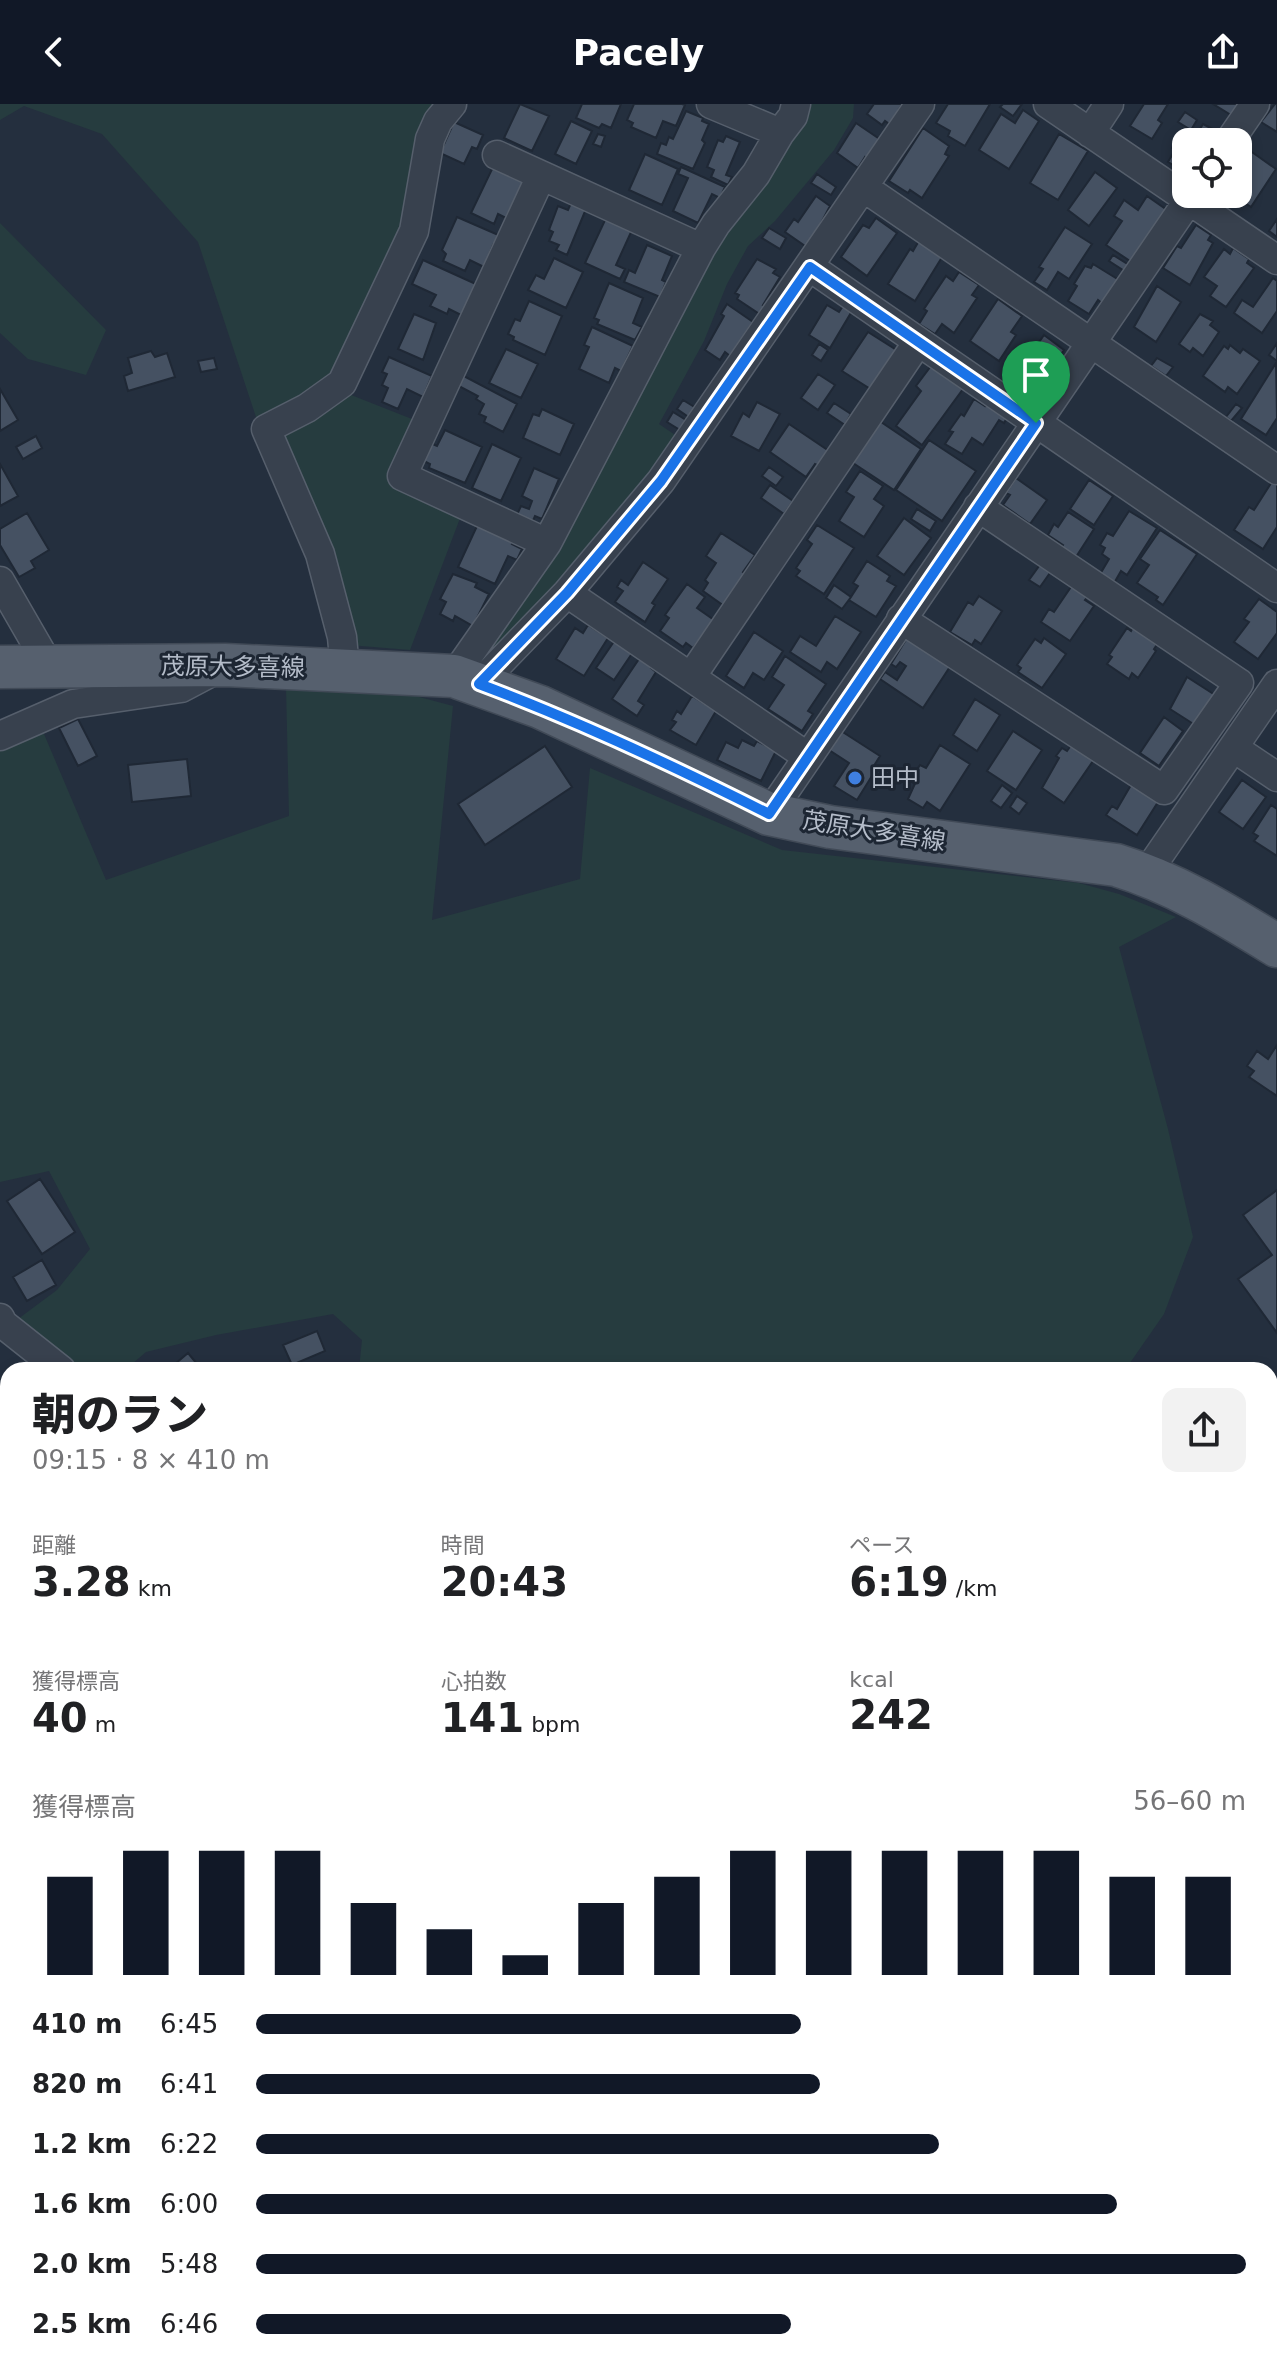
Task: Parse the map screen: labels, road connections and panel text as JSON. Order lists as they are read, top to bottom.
{
  "streets": {
    "main road": ["茂原大多喜線"]
  },
  "places": ["田中"],
  "page": {
    "header": "Pacely",
    "heading": ["朝のラン", "09:15 · 8 × 410 m"],
    "stats": [
      ["距離", "3.28 km"],
      ["時間", "20:43"],
      ["ペース", "6:19 /km"],
      ["獲得標高", "40 m"],
      ["心拍数", "141 bpm"],
      ["kcal", "242"]
    ],
    "chart": ["獲得標高", "56–60 m"],
    "list": [
      {
        "name": "410 m",
        "note": "6:45"
      },
      {
        "name": "820 m",
        "note": "6:41"
      },
      {
        "name": "1.2 km",
        "note": "6:22"
      },
      {
        "name": "1.6 km",
        "note": "6:00"
      },
      {
        "name": "2.0 km",
        "note": "5:48"
      },
      {
        "name": "2.5 km",
        "note": "6:46"
      }
    ]
  }
}
